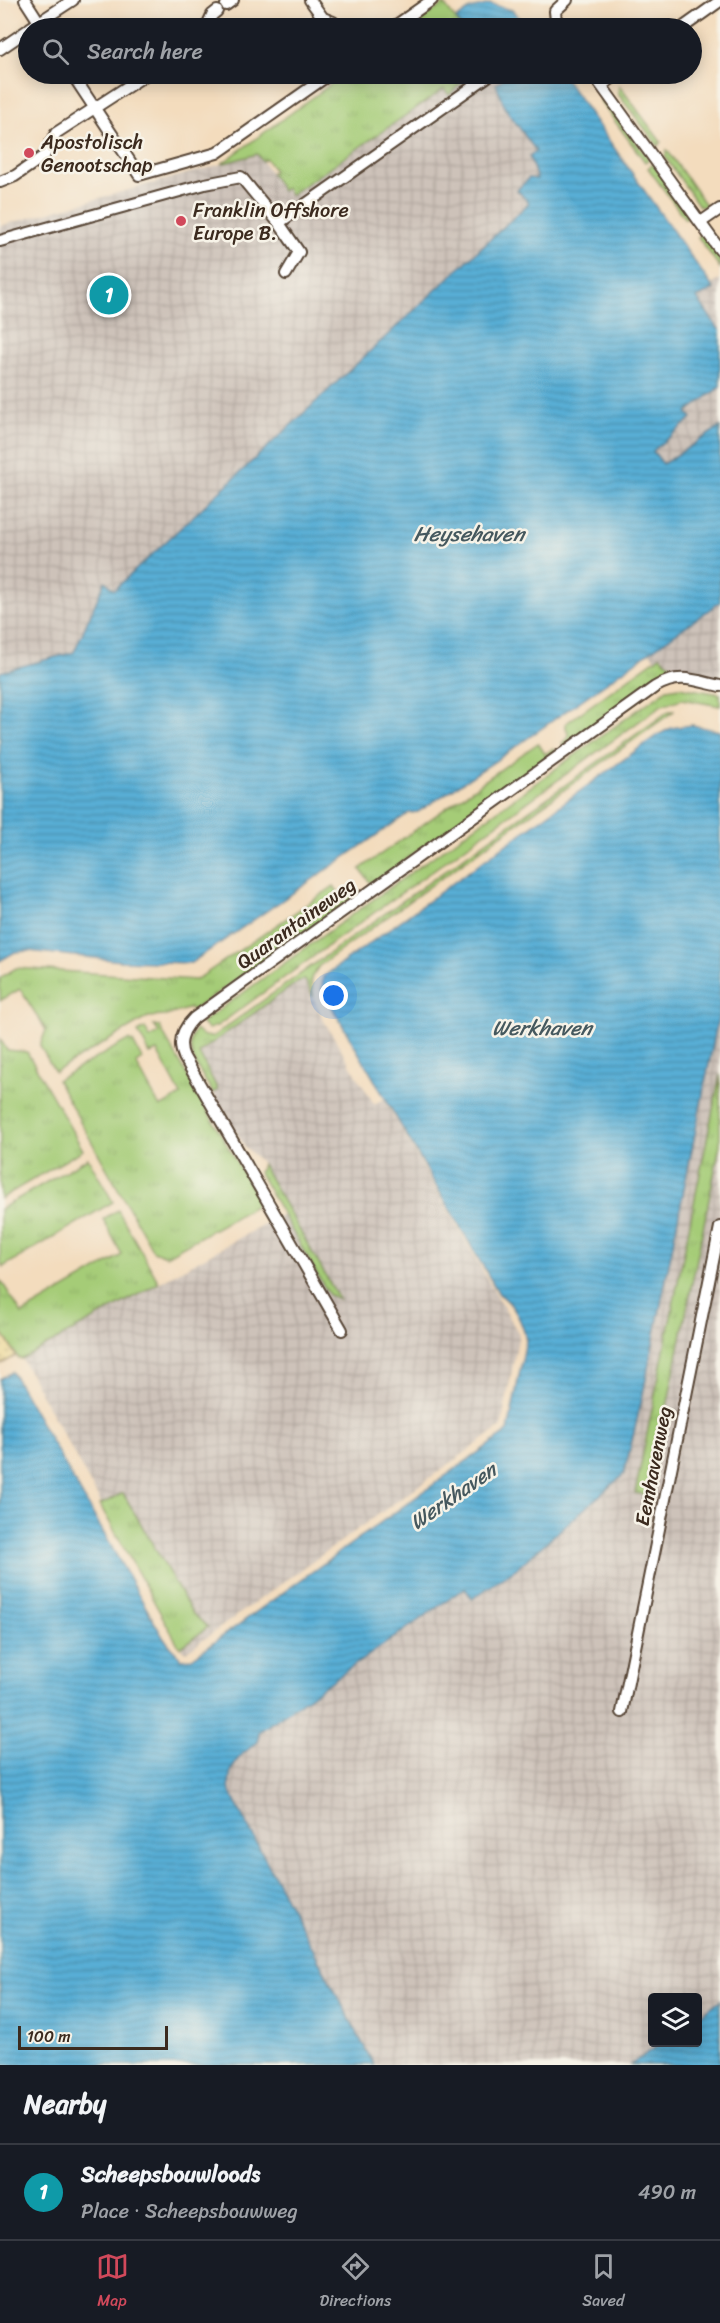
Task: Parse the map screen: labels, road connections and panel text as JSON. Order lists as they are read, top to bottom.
{
  "streets": {
    "street": ["Quarantaineweg", "Eemhavenweg"]
  },
  "water": ["Heysehaven", "Werkhaven"],
  "places": ["Apostolisch Genootschap", "Franklin Offshore Europe B."],
  "scale_bar": "100 m",
  "page": {
    "search": "Search here",
    "pins": "1",
    "scale": "100 m",
    "heading": "Nearby",
    "list": [
      {
        "mark": "1",
        "name": "Scheepsbouwloods",
        "note": "Place · Scheepsbouwweg",
        "value": "490 m"
      }
    ],
    "nav": ["Map", "Directions", "Saved"]
  }
}
